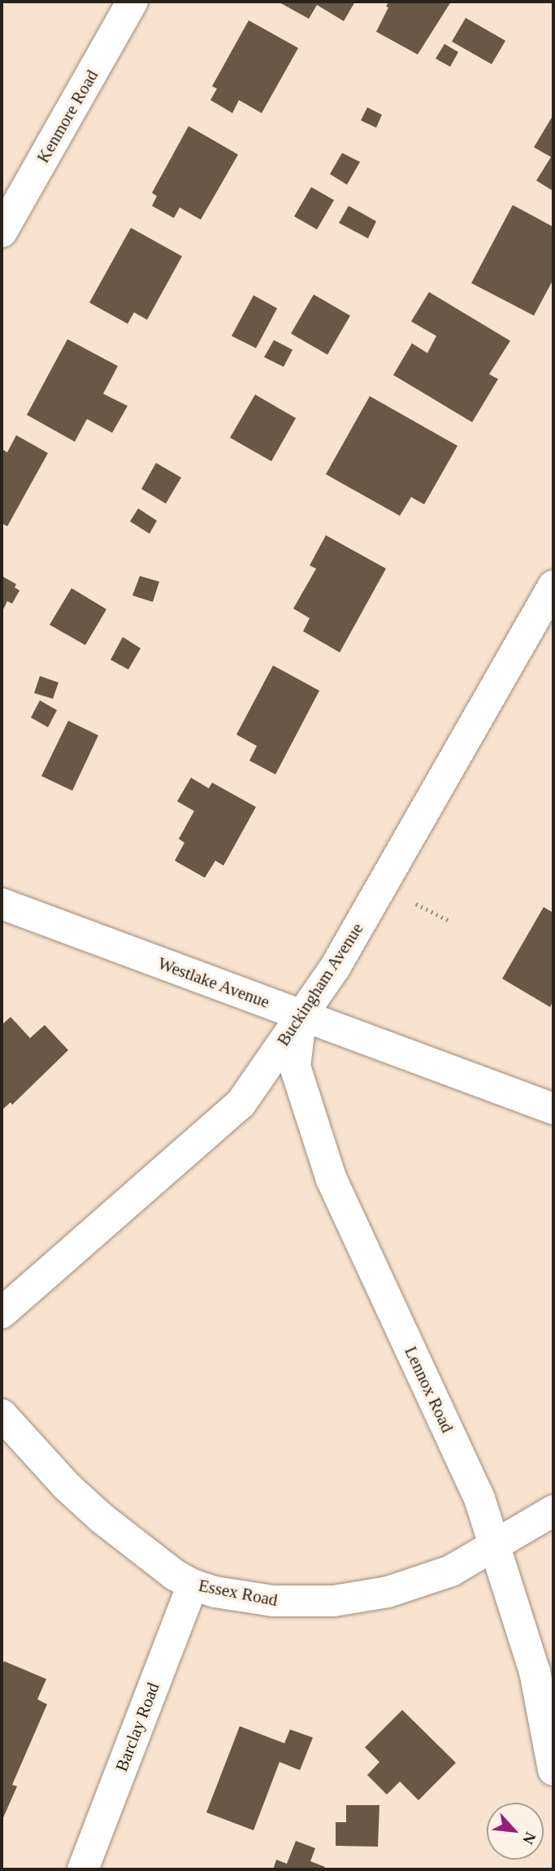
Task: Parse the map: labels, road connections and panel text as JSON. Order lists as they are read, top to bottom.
{
  "streets": {
    "street": [
      "Kenmore Road",
      "Westlake Avenue",
      "Buckingham Avenue",
      "Lennox Road",
      "Essex Road",
      "Barclay Road"
    ]
  },
  "crossings": [
    ["Westlake Avenue", "Buckingham Avenue"],
    ["Westlake Avenue", "Lennox Road"],
    ["Buckingham Avenue", "Lennox Road"],
    ["Lennox Road", "Essex Road"],
    ["Essex Road", "Barclay Road"]
  ],
  "north": "bottom right"
}
